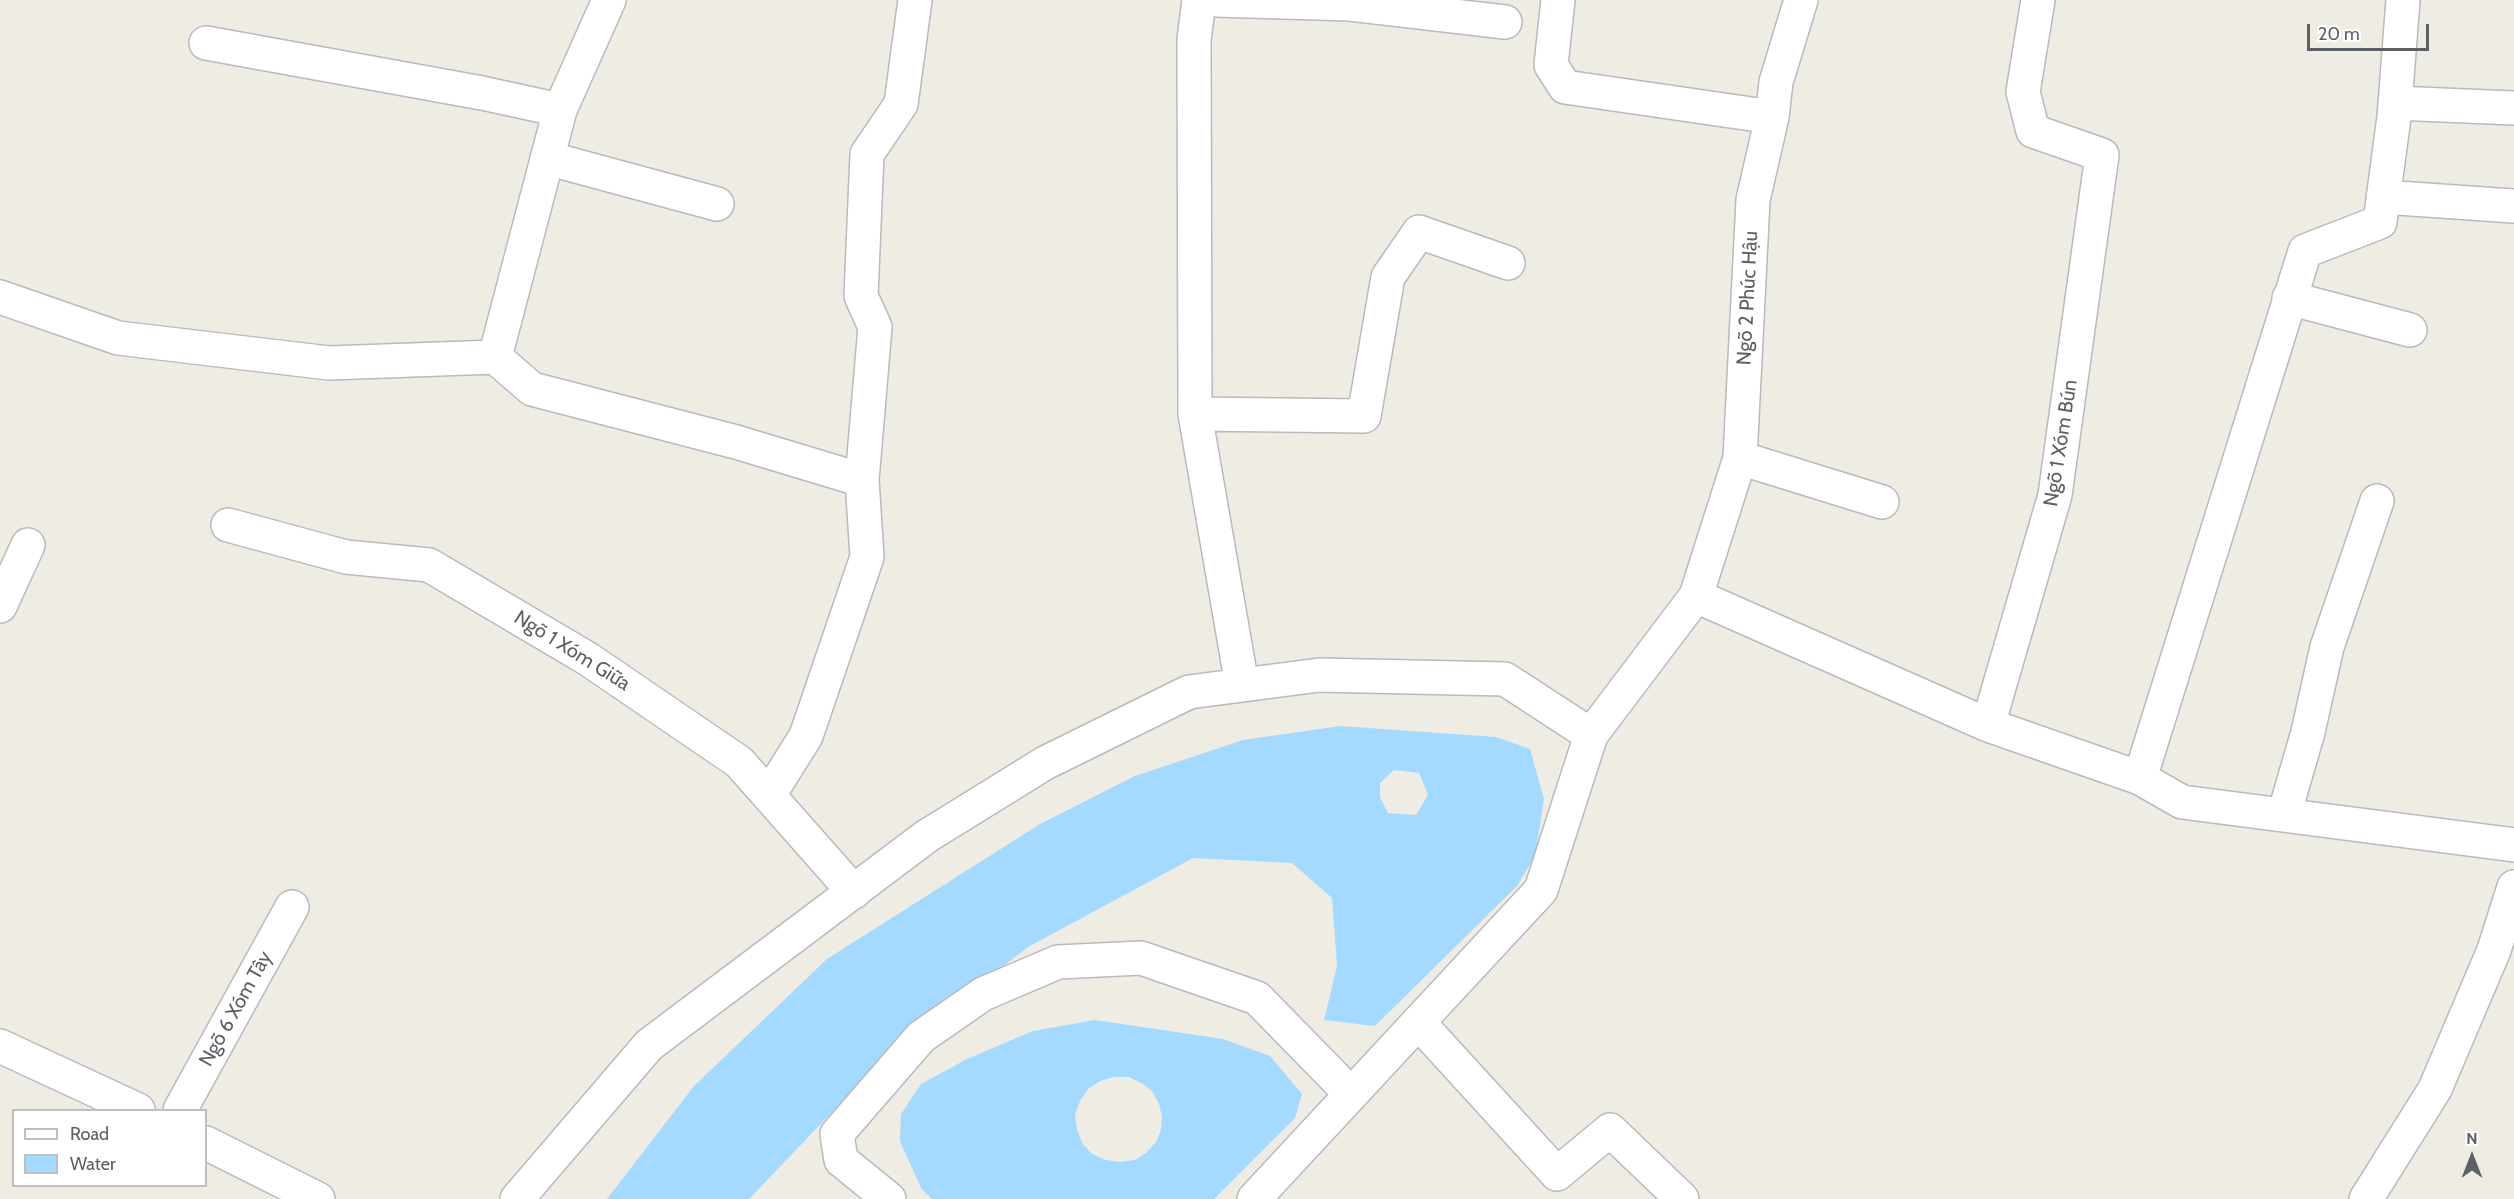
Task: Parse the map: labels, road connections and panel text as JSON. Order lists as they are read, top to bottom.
{
  "streets": {
    "street": [
      "Ngõ 2 Phúc Hậu",
      "Ngõ 1 Xóm Bún",
      "Ngõ 1 Xóm Giữa",
      "Ngõ 6 Xóm Tây"
    ]
  },
  "legend": ["Road", "Water"],
  "scale_bar": "20 m",
  "north": "top"
}
